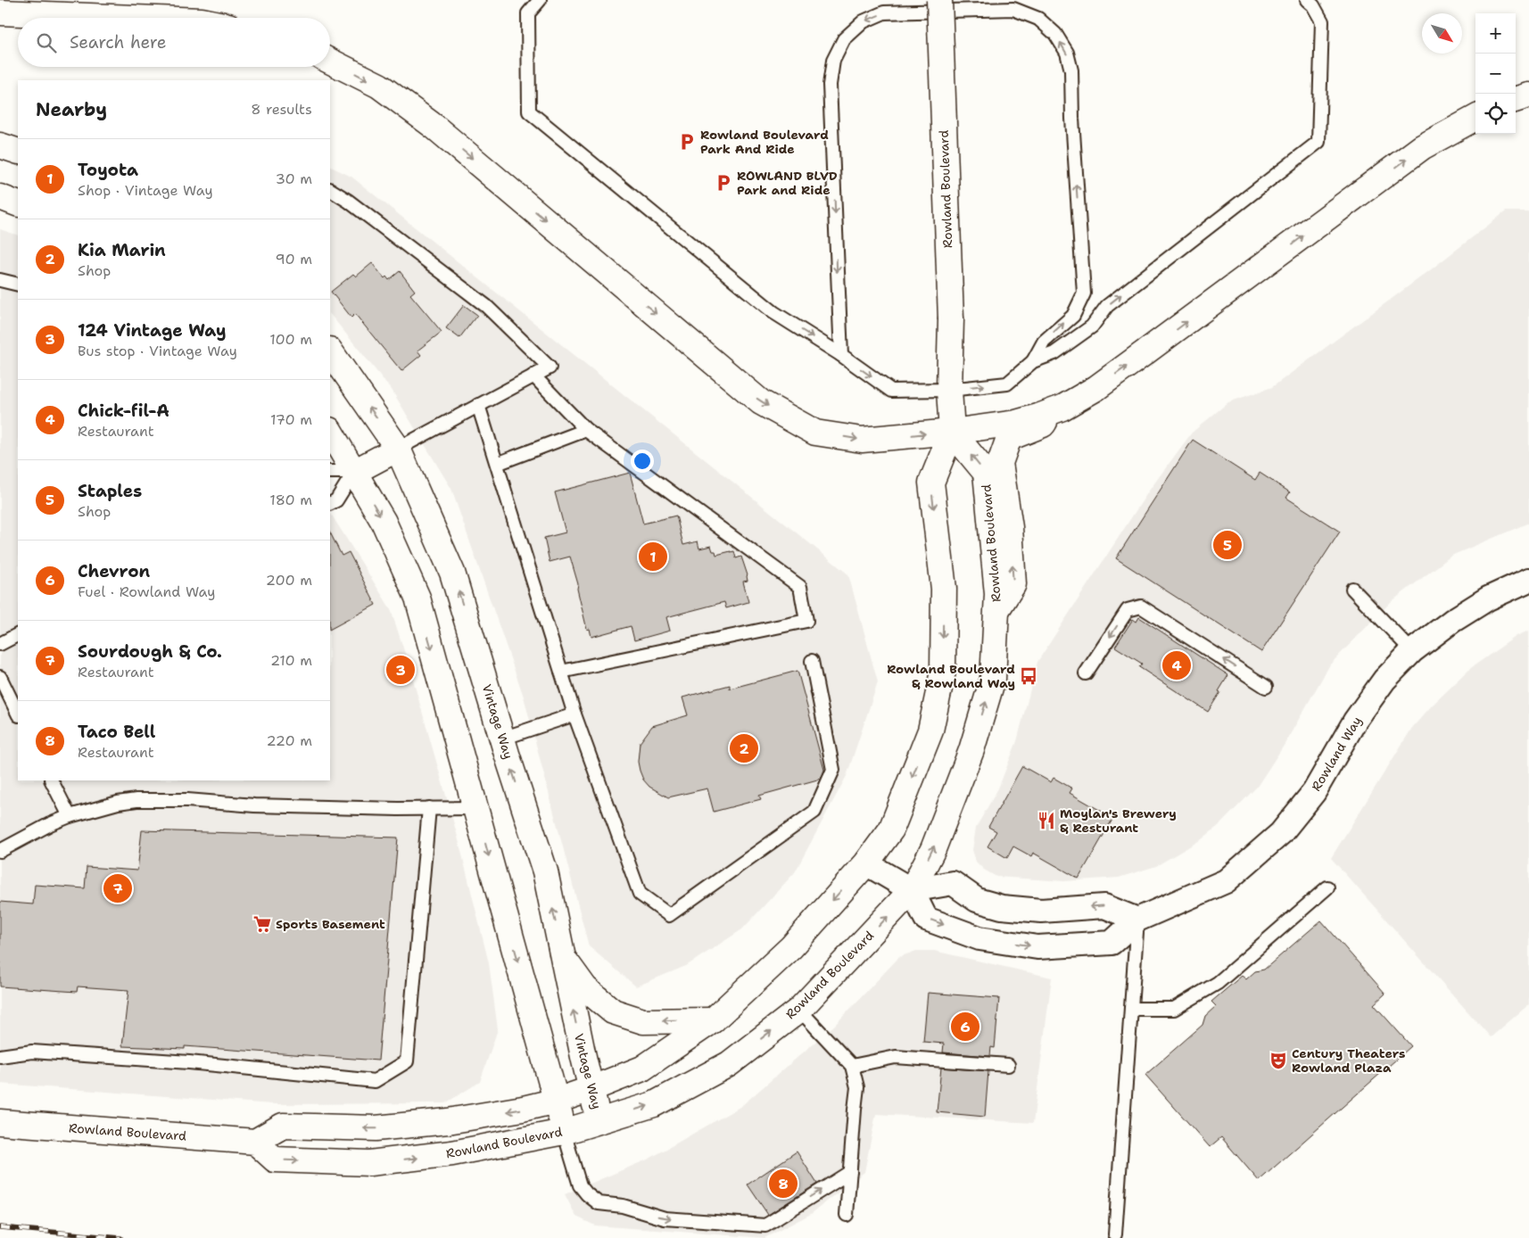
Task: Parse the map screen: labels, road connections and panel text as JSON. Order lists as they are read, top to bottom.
{
  "streets": {
    "main road": ["Rowland Boulevard", "Vintage Way"],
    "street": ["Rowland Way"]
  },
  "crossings": [
    ["Rowland Boulevard", "Vintage Way"],
    ["Rowland Boulevard", "Rowland Way"]
  ],
  "places": {
    "parking": ["Rowland Boulevard Park And Ride", "ROWLAND BLVD Park and Ride"],
    "bus stop": ["Rowland Boulevard & Rowland Way"],
    "restaurant": ["Moylan's Brewery & Resturant"],
    "supermarket": ["Sports Basement"],
    "theatre": ["Century Theaters Rowland Plaza"]
  },
  "north": "bottom right",
  "page": {
    "map_buttons": ["+", "−"],
    "search": "Search here",
    "heading": ["Nearby", "8 results"],
    "list": [
      {
        "mark": "1",
        "name": "Toyota",
        "note": "Shop · Vintage Way",
        "value": "30 m"
      },
      {
        "mark": "2",
        "name": "Kia Marin",
        "note": "Shop",
        "value": "90 m"
      },
      {
        "mark": "3",
        "name": "124 Vintage Way",
        "note": "Bus stop · Vintage Way",
        "value": "100 m"
      },
      {
        "mark": "4",
        "name": "Chick-fil-A",
        "note": "Restaurant",
        "value": "170 m"
      },
      {
        "mark": "5",
        "name": "Staples",
        "note": "Shop",
        "value": "180 m"
      },
      {
        "mark": "6",
        "name": "Chevron",
        "note": "Fuel · Rowland Way",
        "value": "200 m"
      },
      {
        "mark": "7",
        "name": "Sourdough & Co.",
        "note": "Restaurant",
        "value": "210 m"
      },
      {
        "mark": "8",
        "name": "Taco Bell",
        "note": "Restaurant",
        "value": "220 m"
      }
    ],
    "pins": [
      "5",
      "1",
      "4",
      "3",
      "2",
      "7",
      "6",
      "8"
    ]
  }
}
